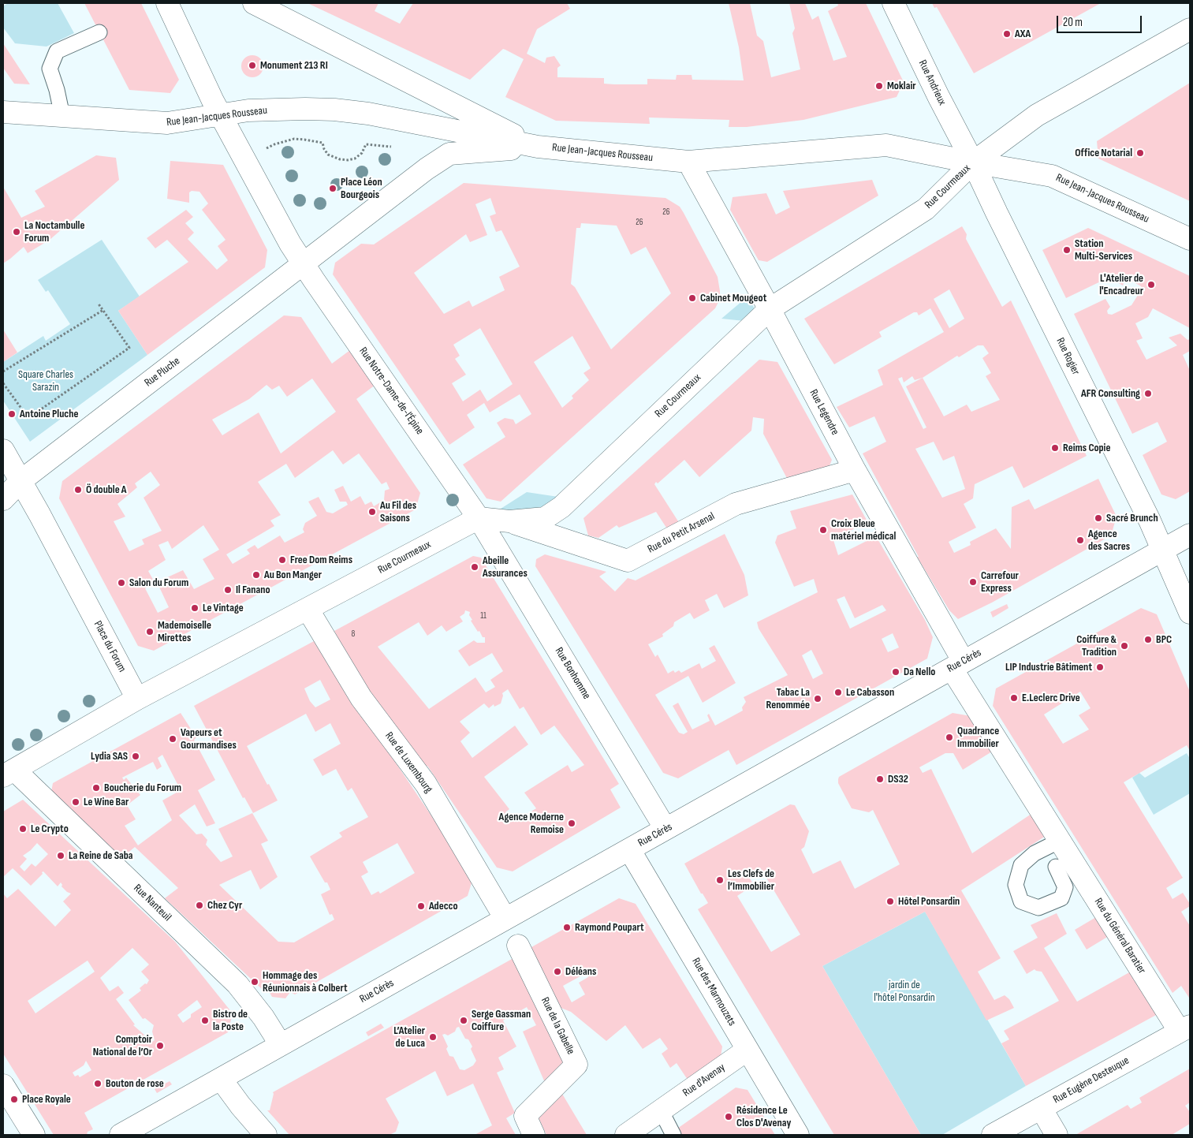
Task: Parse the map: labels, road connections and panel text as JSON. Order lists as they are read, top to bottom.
{
  "streets": {
    "street": [
      "Rue Andrieux",
      "Rue Jean-Jacques Rousseau",
      "Rue Courmeaux",
      "Rue Rogier",
      "Rue Pluche",
      "Rue Notre-Dame-de-l'Épine",
      "Rue Legendre",
      "Rue du Petit Arsenal",
      "Place du Forum",
      "Rue Cérès",
      "Rue Bonhomme",
      "Rue de Luxembourg",
      "Rue Nanteuil",
      "Rue du Général Baratier",
      "Rue des Marmouzets",
      "Rue de la Gabelle",
      "Rue d'Avenay",
      "Rue Eugène Desteuque"
    ]
  },
  "crossings": [
    ["Rue Andrieux", "Rue Jean-Jacques Rousseau"],
    ["Rue Andrieux", "Rue Courmeaux"],
    ["Rue Andrieux", "Rue Rogier"],
    ["Rue Jean-Jacques Rousseau", "Rue Courmeaux"],
    ["Rue Jean-Jacques Rousseau", "Rue Rogier"],
    ["Rue Jean-Jacques Rousseau", "Rue Legendre"],
    ["Rue Courmeaux", "Rue Rogier"],
    ["Rue Courmeaux", "Rue Notre-Dame-de-l'Épine"],
    ["Rue Courmeaux", "Rue Legendre"],
    ["Rue Courmeaux", "Rue du Petit Arsenal"],
    ["Rue Courmeaux", "Place du Forum"],
    ["Rue Courmeaux", "Rue Bonhomme"],
    ["Rue Courmeaux", "Rue de Luxembourg"],
    ["Rue Rogier", "Rue Cérès"],
    ["Rue Pluche", "Rue Notre-Dame-de-l'Épine"],
    ["Rue Pluche", "Place du Forum"],
    ["Rue Notre-Dame-de-l'Épine", "Rue Bonhomme"],
    ["Rue Legendre", "Rue du Petit Arsenal"],
    ["Rue Legendre", "Rue Cérès"],
    ["Rue Legendre", "Rue du Général Baratier"],
    ["Rue Cérès", "Rue Bonhomme"],
    ["Rue Cérès", "Rue de Luxembourg"],
    ["Rue Cérès", "Rue Nanteuil"],
    ["Rue Cérès", "Rue du Général Baratier"],
    ["Rue Cérès", "Rue des Marmouzets"],
    ["Rue du Général Baratier", "Rue Eugène Desteuque"],
    ["Rue des Marmouzets", "Rue d'Avenay"]
  ],
  "parks": ["Square Charles Sarazin", "jardin de l'hôtel Ponsardin"],
  "places": [
    "AXA",
    "Monument 213 RI",
    "Moklair",
    "Office Notarial",
    "Place Léon Bourgeois",
    "La Noctambulle Forum",
    "Station Multi-Services",
    "L'Atelier de l'Encadreur",
    "Cabinet Mougeot",
    "AFR Consulting",
    "Antoine Pluche",
    "Reims Copie",
    "Ö double A",
    "Au Fil des Saisons",
    "Sacré Brunch",
    "Croix Bleue matériel médical",
    "Agence des Sacres",
    "Free Dom Reims",
    "Abeille Assurances",
    "Au Bon Manger",
    "Carrefour Express",
    "Salon du Forum",
    "Il Fanano",
    "Le Vintage",
    "Mademoiselle Mirettes",
    "BPC",
    "Coiffure & Tradition",
    "LIP Industrie Bâtiment",
    "Da Nello",
    "Le Cabasson",
    "E.Leclerc Drive",
    "Tabac La Renommée",
    "Quadrance Immobilier",
    "Vapeurs et Gourmandises",
    "Lydia SAS",
    "DS32",
    "Boucherie du Forum",
    "Le Wine Bar",
    "Agence Moderne Remoise",
    "Le Crypto",
    "La Reine de Saba",
    "Les Clefs de l’Immobilier",
    "Hôtel Ponsardin",
    "Chez Cyr",
    "Adecco",
    "Raymond Poupart",
    "Déléans",
    "Hommage des Réunionnais à Colbert",
    "Bistro de la Poste",
    "Serge Gassman Coiffure",
    "L’Atelier de Luca",
    "Comptoir National de l’Or",
    "Bouton de rose",
    "Place Royale",
    "Résidence Le Clos D'Avenay"
  ],
  "house_numbers": [
    "26",
    "26",
    "11",
    "8"
  ],
  "scale_bar": "20 m"
}
